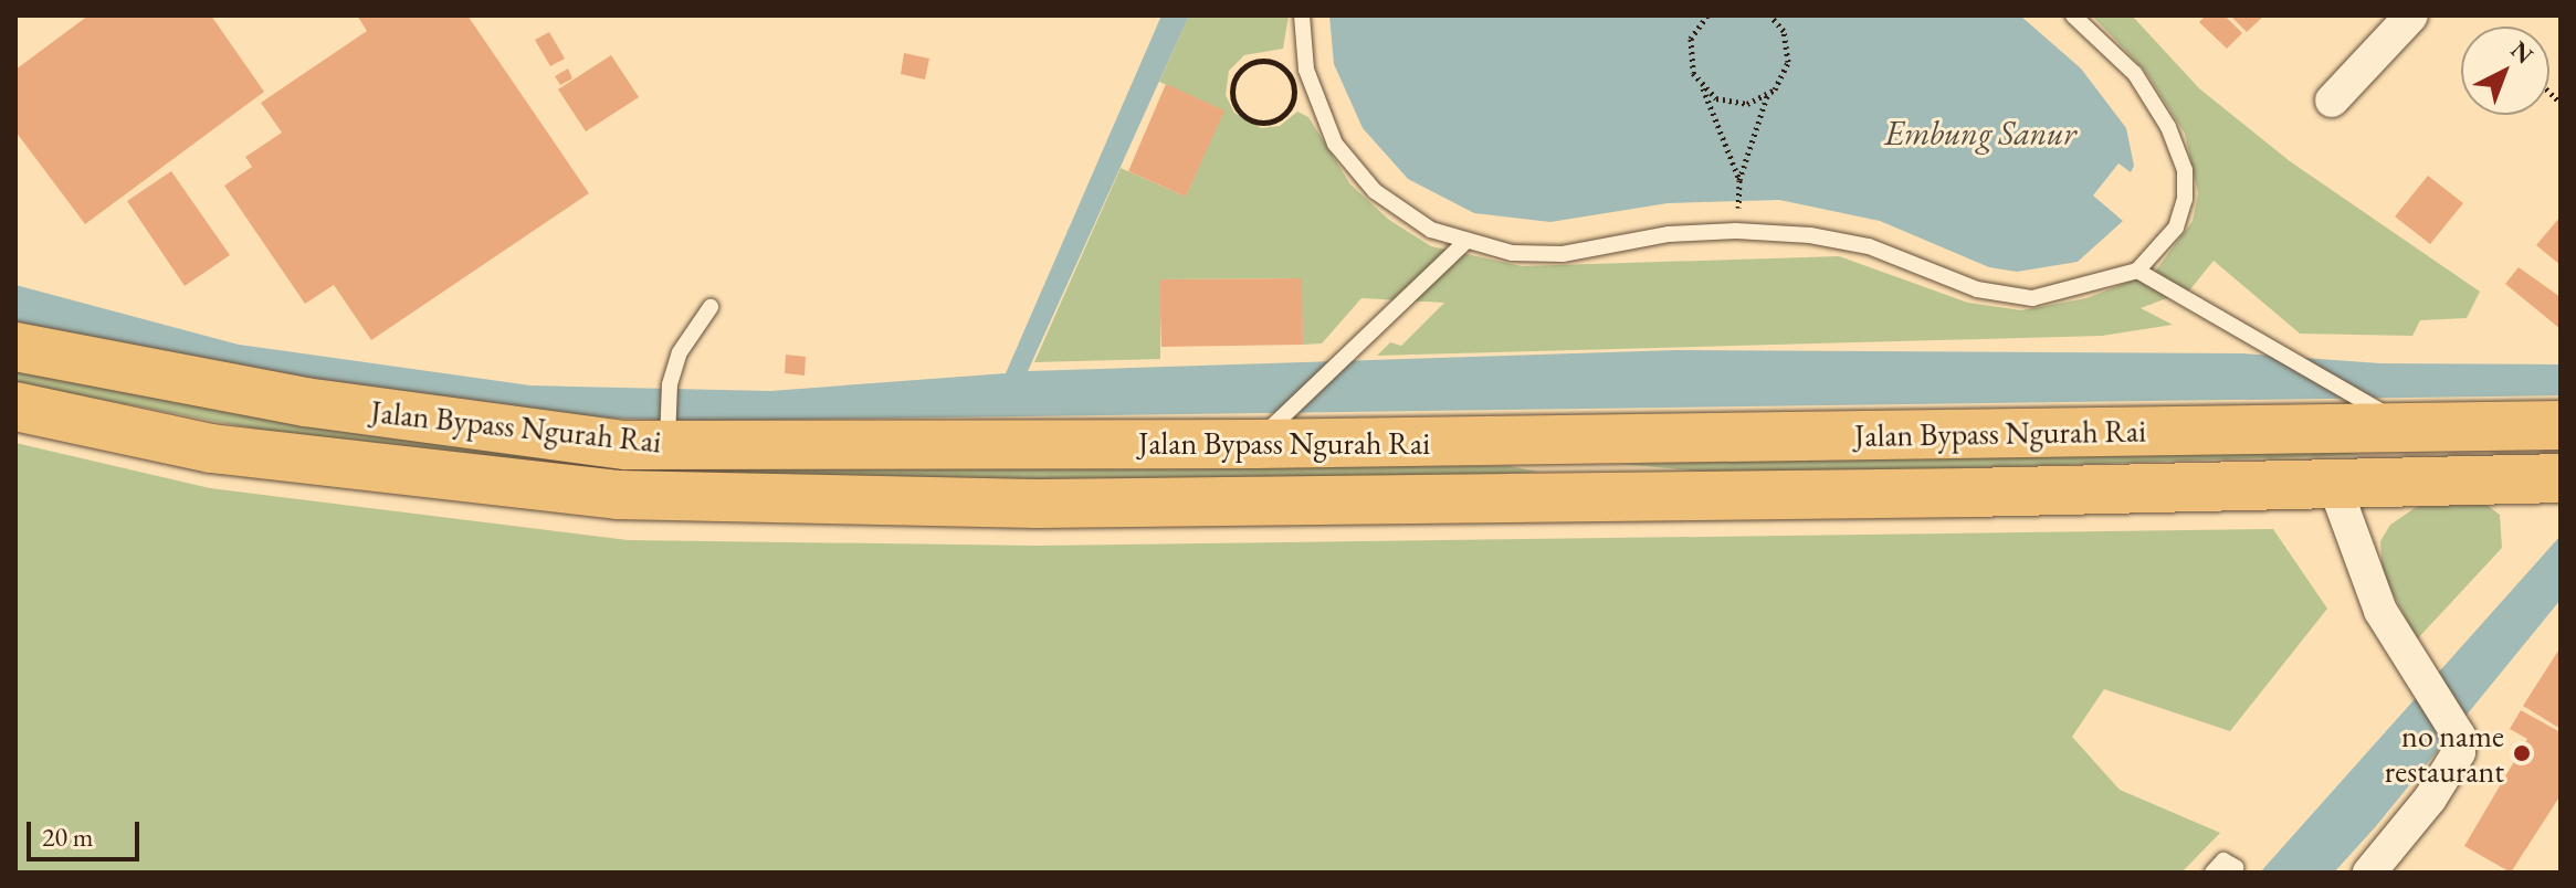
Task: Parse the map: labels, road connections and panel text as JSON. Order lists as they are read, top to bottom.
{
  "streets": {
    "highway": ["Jalan Bypass Ngurah Rai"]
  },
  "water": ["Embung Sanur"],
  "places": ["no name restaurant"],
  "scale_bar": "20 m",
  "north": "top right"
}
